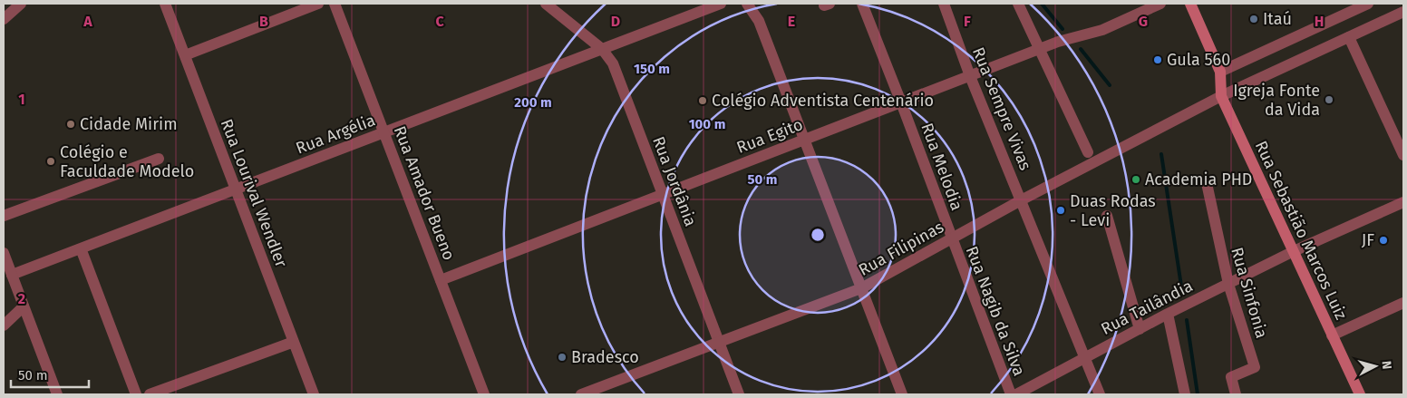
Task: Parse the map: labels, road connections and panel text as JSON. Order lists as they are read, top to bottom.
{
  "streets": {
    "main road": ["Rua Sebastião Marcos Luiz"],
    "street": [
      "Rua Sempre Vivas",
      "Rua Argélia",
      "Rua Egito",
      "Rua Melodia",
      "Rua Jordânia",
      "Rua Lourival Wendler",
      "Rua Amador Bueno",
      "Rua Filipinas",
      "Rua Sinfonia",
      "Rua Tailândia",
      "Rua Nagib da Silva"
    ]
  },
  "crossings": [
    ["Rua Sempre Vivas", "Rua Egito"],
    ["Rua Sempre Vivas", "Rua Filipinas"],
    ["Rua Sempre Vivas", "Rua Tailândia"],
    ["Rua Argélia", "Rua Jordânia"],
    ["Rua Argélia", "Rua Lourival Wendler"],
    ["Rua Argélia", "Rua Amador Bueno"],
    ["Rua Egito", "Rua Melodia"],
    ["Rua Egito", "Rua Jordânia"],
    ["Rua Egito", "Rua Amador Bueno"],
    ["Rua Melodia", "Rua Filipinas"],
    ["Rua Melodia", "Rua Nagib da Silva"],
    ["Rua Jordânia", "Rua Filipinas"],
    ["Rua Sebastião Marcos Luiz", "Rua Filipinas"],
    ["Rua Sebastião Marcos Luiz", "Rua Tailândia"],
    ["Rua Filipinas", "Rua Nagib da Silva"],
    ["Rua Sinfonia", "Rua Tailândia"]
  ],
  "places": [
    "Itaú",
    "Gula 560",
    "Igreja Fonte da Vida",
    "Colégio Adventista Centenário",
    "Cidade Mirim",
    "Colégio e Faculdade Modelo",
    "Academia PHD",
    "Duas Rodas - Levi",
    "JF",
    "Bradesco"
  ],
  "scale_bar": "50 m",
  "north": "right",
  "grid": {
    "columns": [
      "A",
      "B",
      "C",
      "D",
      "E",
      "F",
      "G",
      "H"
    ],
    "rows": ["1", "2"]
  },
  "rings": [
    "150 m",
    "200 m",
    "100 m",
    "50 m"
  ]
}
